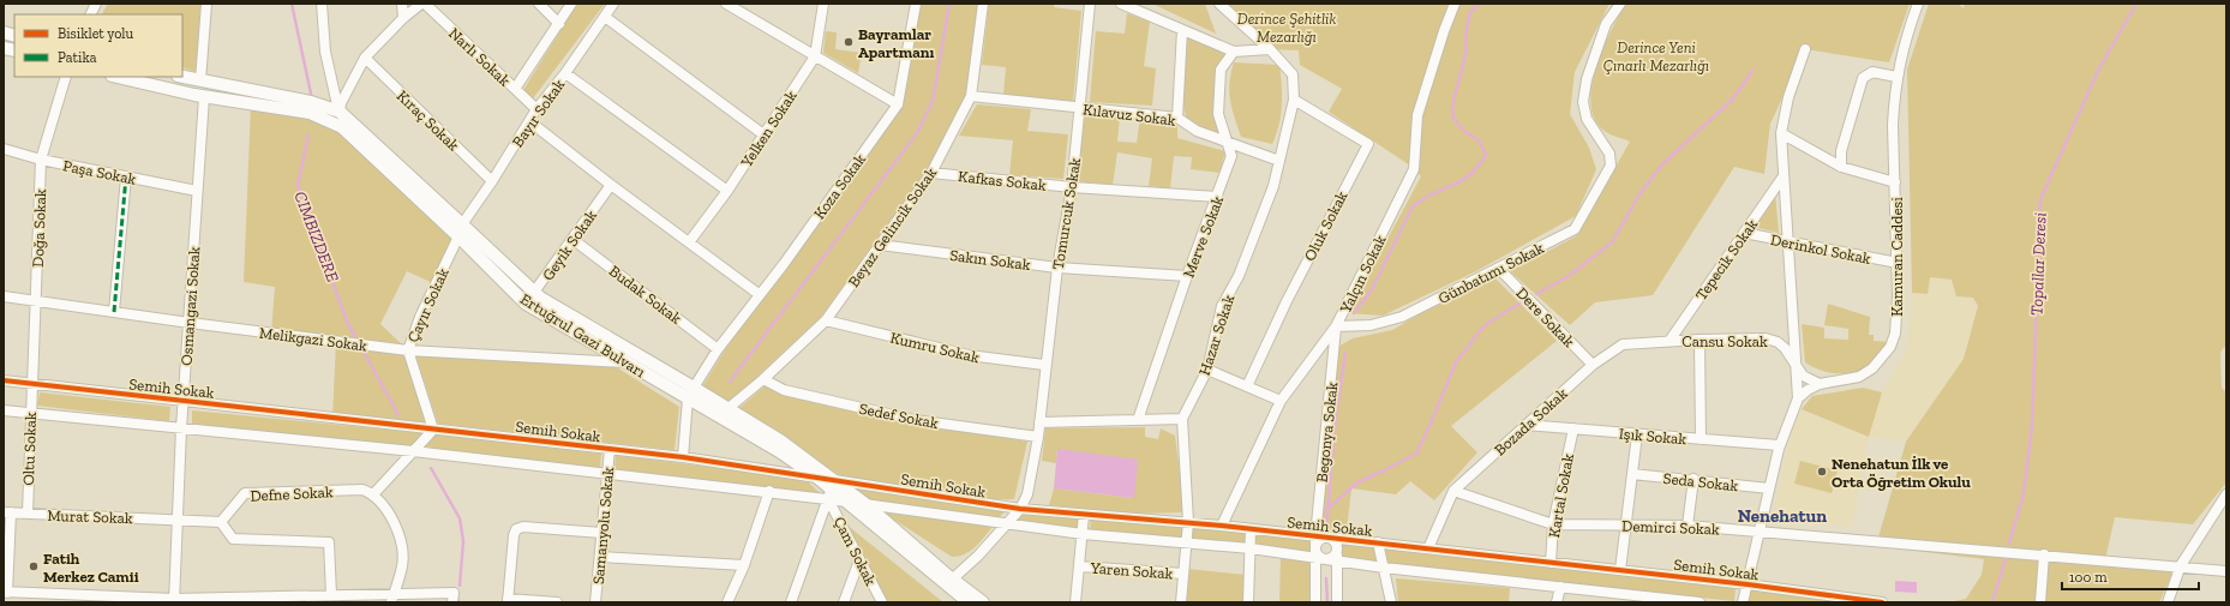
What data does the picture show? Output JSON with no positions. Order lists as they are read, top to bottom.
{
  "streets": {
    "main road": ["Ertuğrul Gazi Bulvarı"],
    "street": [
      "Narlı Sokak",
      "Bayır Sokak",
      "Kılavuz Sokak",
      "Kıraç Sokak",
      "Yelken Sokak",
      "Paşa Sokak",
      "Kafkas Sokak",
      "Koza Sokak",
      "Tomurcuk Sokak",
      "Oluk Sokak",
      "Beyaz Gelincik Sokak",
      "Doğa Sokak",
      "Merve Sokak",
      "Geyik Sokak",
      "Derinkol Sokak",
      "Kamuran Caddesi",
      "Sakın Sokak",
      "Tepecik Sokak",
      "Günbatımı Sokak",
      "Yalçın Sokak",
      "Budak Sokak",
      "Çayır Sokak",
      "Osmangazi Sokak",
      "Dere Sokak",
      "Hazar Sokak",
      "Melikgazi Sokak",
      "Cansu Sokak",
      "Kumru Sokak",
      "Semih Sokak",
      "Sedef Sokak",
      "Bozada Sokak",
      "Begonya Sokak",
      "Işık Sokak",
      "Oltu Sokak",
      "Seda Sokak",
      "Defne Sokak",
      "Kartal Sokak",
      "Murat Sokak",
      "Samanyolu Sokak",
      "Demirci Sokak",
      "Çam Sokak",
      "Yaren Sokak"
    ]
  },
  "crossings": [
    ["Narlı Sokak", "Bayır Sokak"],
    ["Bayır Sokak", "Kıraç Sokak"],
    ["Bayır Sokak", "Ertuğrul Gazi Bulvarı"],
    ["Kılavuz Sokak", "Tomurcuk Sokak"],
    ["Kılavuz Sokak", "Oluk Sokak"],
    ["Kılavuz Sokak", "Beyaz Gelincik Sokak"],
    ["Kılavuz Sokak", "Merve Sokak"],
    ["Kılavuz Sokak", "Hazar Sokak"],
    ["Paşa Sokak", "Doğa Sokak"],
    ["Paşa Sokak", "Osmangazi Sokak"],
    ["Kafkas Sokak", "Tomurcuk Sokak"],
    ["Kafkas Sokak", "Beyaz Gelincik Sokak"],
    ["Kafkas Sokak", "Merve Sokak"],
    ["Koza Sokak", "Budak Sokak"],
    ["Koza Sokak", "Ertuğrul Gazi Bulvarı"],
    ["Tomurcuk Sokak", "Sakın Sokak"],
    ["Tomurcuk Sokak", "Ertuğrul Gazi Bulvarı"],
    ["Tomurcuk Sokak", "Kumru Sokak"],
    ["Tomurcuk Sokak", "Semih Sokak"],
    ["Tomurcuk Sokak", "Sedef Sokak"],
    ["Oluk Sokak", "Merve Sokak"],
    ["Oluk Sokak", "Hazar Sokak"],
    ["Beyaz Gelincik Sokak", "Sakın Sokak"],
    ["Beyaz Gelincik Sokak", "Ertuğrul Gazi Bulvarı"],
    ["Beyaz Gelincik Sokak", "Kumru Sokak"],
    ["Beyaz Gelincik Sokak", "Sedef Sokak"],
    ["Doğa Sokak", "Melikgazi Sokak"],
    ["Doğa Sokak", "Semih Sokak"],
    ["Doğa Sokak", "Oltu Sokak"],
    ["Merve Sokak", "Sakın Sokak"],
    ["Merve Sokak", "Hazar Sokak"],
    ["Geyik Sokak", "Budak Sokak"],
    ["Geyik Sokak", "Ertuğrul Gazi Bulvarı"],
    ["Derinkol Sokak", "Kamuran Caddesi"],
    ["Derinkol Sokak", "Tepecik Sokak"],
    ["Kamuran Caddesi", "Cansu Sokak"],
    ["Tepecik Sokak", "Cansu Sokak"],
    ["Tepecik Sokak", "Bozada Sokak"],
    ["Günbatımı Sokak", "Yalçın Sokak"],
    ["Günbatımı Sokak", "Dere Sokak"],
    ["Günbatımı Sokak", "Begonya Sokak"],
    ["Yalçın Sokak", "Semih Sokak"],
    ["Yalçın Sokak", "Begonya Sokak"],
    ["Çayır Sokak", "Ertuğrul Gazi Bulvarı"],
    ["Çayır Sokak", "Melikgazi Sokak"],
    ["Çayır Sokak", "Semih Sokak"],
    ["Osmangazi Sokak", "Ertuğrul Gazi Bulvarı"],
    ["Osmangazi Sokak", "Melikgazi Sokak"],
    ["Osmangazi Sokak", "Semih Sokak"],
    ["Osmangazi Sokak", "Murat Sokak"],
    ["Dere Sokak", "Bozada Sokak"],
    ["Ertuğrul Gazi Bulvarı", "Melikgazi Sokak"],
    ["Ertuğrul Gazi Bulvarı", "Semih Sokak"],
    ["Ertuğrul Gazi Bulvarı", "Çam Sokak"],
    ["Cansu Sokak", "Bozada Sokak"],
    ["Semih Sokak", "Bozada Sokak"],
    ["Semih Sokak", "Begonya Sokak"],
    ["Semih Sokak", "Oltu Sokak"],
    ["Semih Sokak", "Kartal Sokak"],
    ["Semih Sokak", "Samanyolu Sokak"],
    ["Semih Sokak", "Çam Sokak"],
    ["Bozada Sokak", "Işık Sokak"],
    ["Bozada Sokak", "Demirci Sokak"],
    ["Işık Sokak", "Kartal Sokak"],
    ["Oltu Sokak", "Murat Sokak"],
    ["Defne Sokak", "Murat Sokak"],
    ["Kartal Sokak", "Demirci Sokak"]
  ],
  "districts": ["Nenehatun"],
  "water": ["CIMBIZDERE", "Topallar Deresi"],
  "parks": ["Derince Şehitlik Mezarlığı", "Derince Yeni Çınarlı Mezarlığı"],
  "places": ["Bayramlar Apartmanı", "Nenehatun İlk ve Orta Öğretim Okulu", "Fatih Merkez Camii"],
  "legend": ["Bisiklet yolu", "Patika"],
  "scale_bar": "100 m"
}
